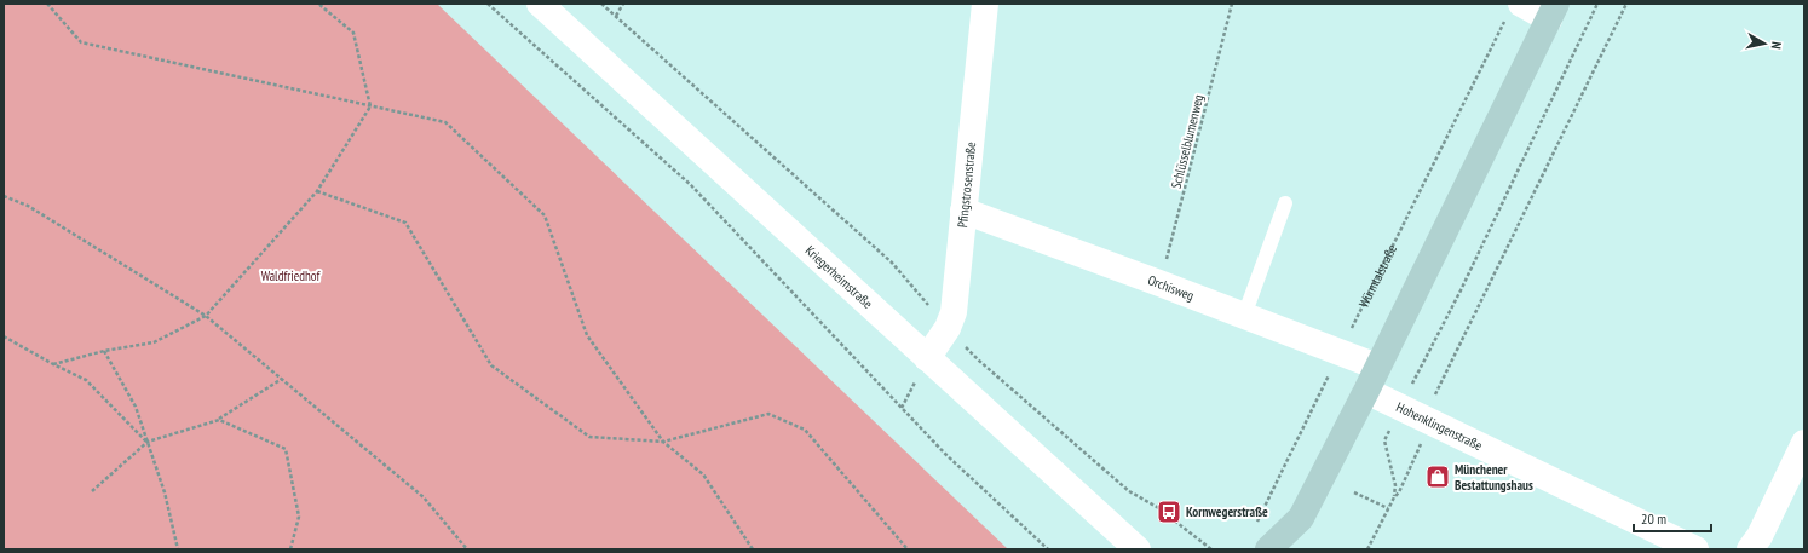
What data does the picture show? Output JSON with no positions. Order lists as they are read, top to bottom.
{
  "streets": {
    "street": [
      "Pfingstrosenstraße",
      "Kriegerheimstraße",
      "Orchisweg",
      "Hohenklingenstraße"
    ],
    "path": ["Schlüsselblumenweg", "Würmtalstraße"]
  },
  "crossings": [
    ["Schlüsselblumenweg", "Orchisweg"],
    ["Pfingstrosenstraße", "Kriegerheimstraße"],
    ["Pfingstrosenstraße", "Orchisweg"],
    ["Würmtalstraße", "Orchisweg"]
  ],
  "parks": ["Waldfriedhof"],
  "places": {
    "shop": ["Münchener Bestattungshaus"],
    "bus stop": ["Kornwegerstraße"]
  },
  "scale_bar": "20 m",
  "north": "right"
}
